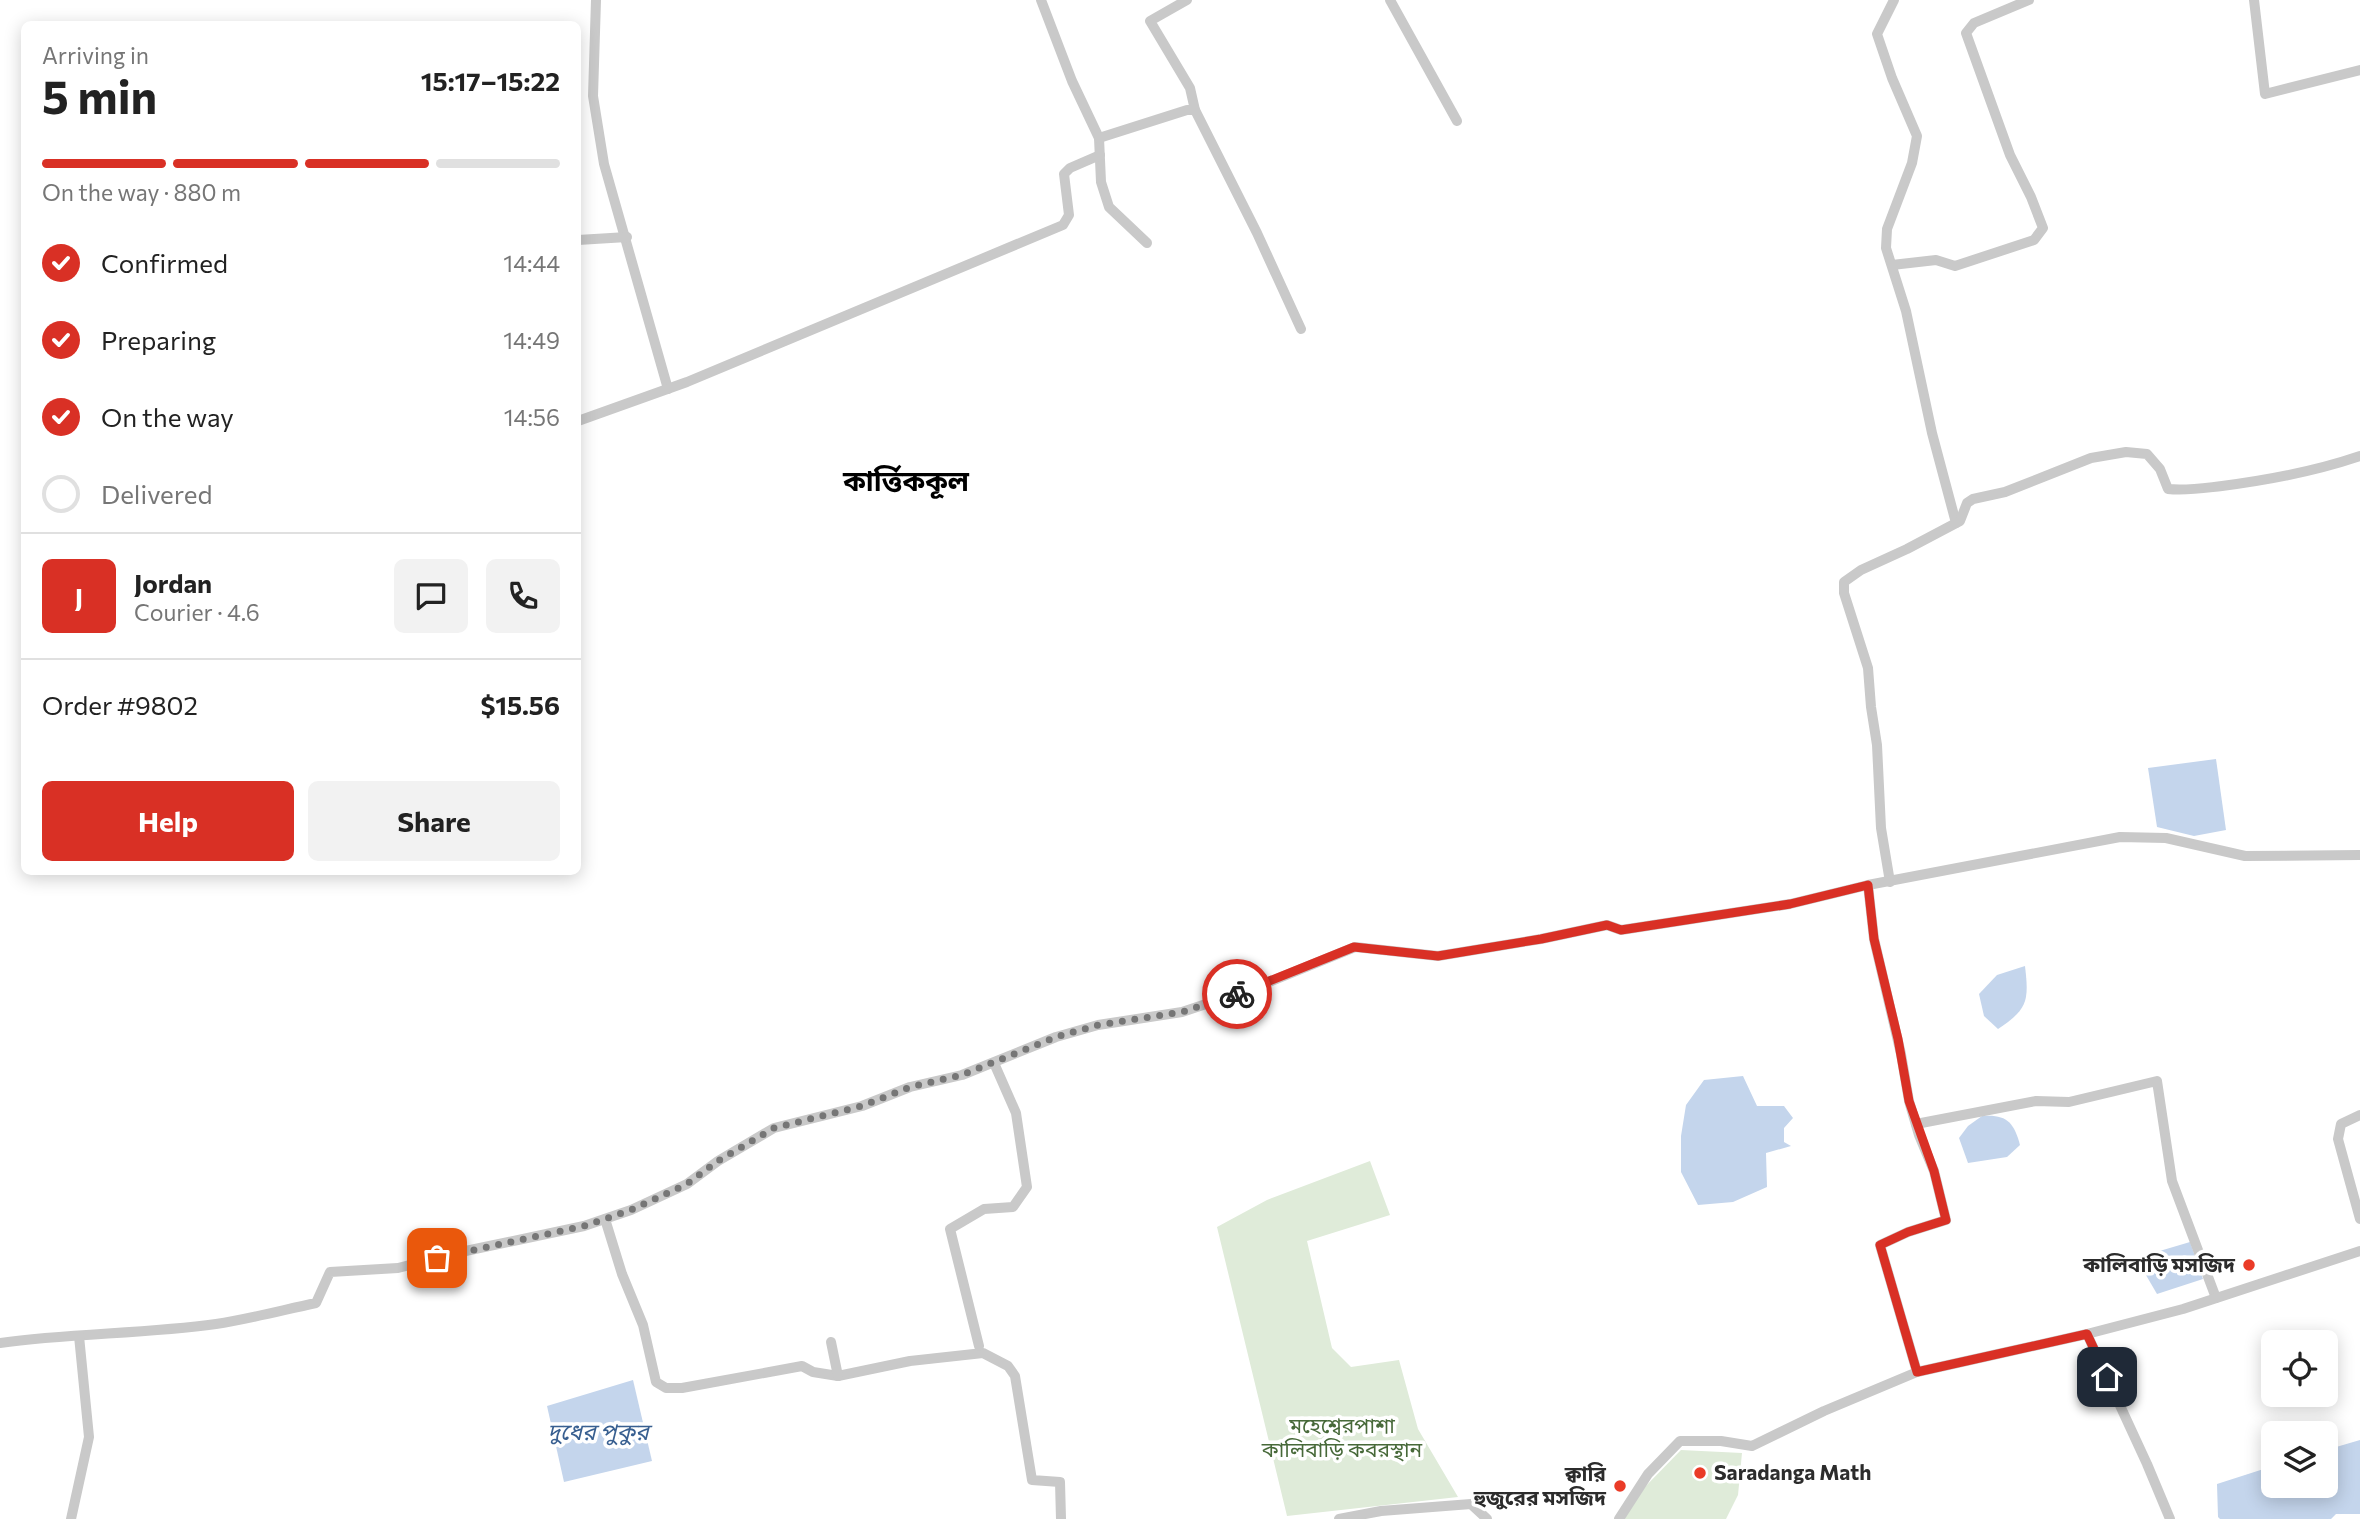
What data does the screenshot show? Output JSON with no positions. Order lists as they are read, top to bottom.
{
  "districts": ["কার্ত্তিককূল"],
  "water": ["দুধের পুকুর"],
  "parks": ["মহেশ্বেরপাশা কালিবাড়ি কবরস্থান"],
  "places": ["কালিবাড়ি মসজিদ", "Saradanga Math", "ক্বারি হুজুরের মসজিদ"],
  "page": {
    "heading": ["5 min", "Arriving in", "15:17–15:22"],
    "panel": [
      "Jordan",
      "Courier · 4.6",
      "Order #9802",
      "$15.56"
    ],
    "bar": "On the way · 880 m",
    "list": [
      ["Confirmed", "14:44"],
      ["Preparing", "14:49"],
      ["On the way", "14:56"],
      "Delivered"
    ],
    "round": "J",
    "buttons": ["Help", "Share"]
  }
}
